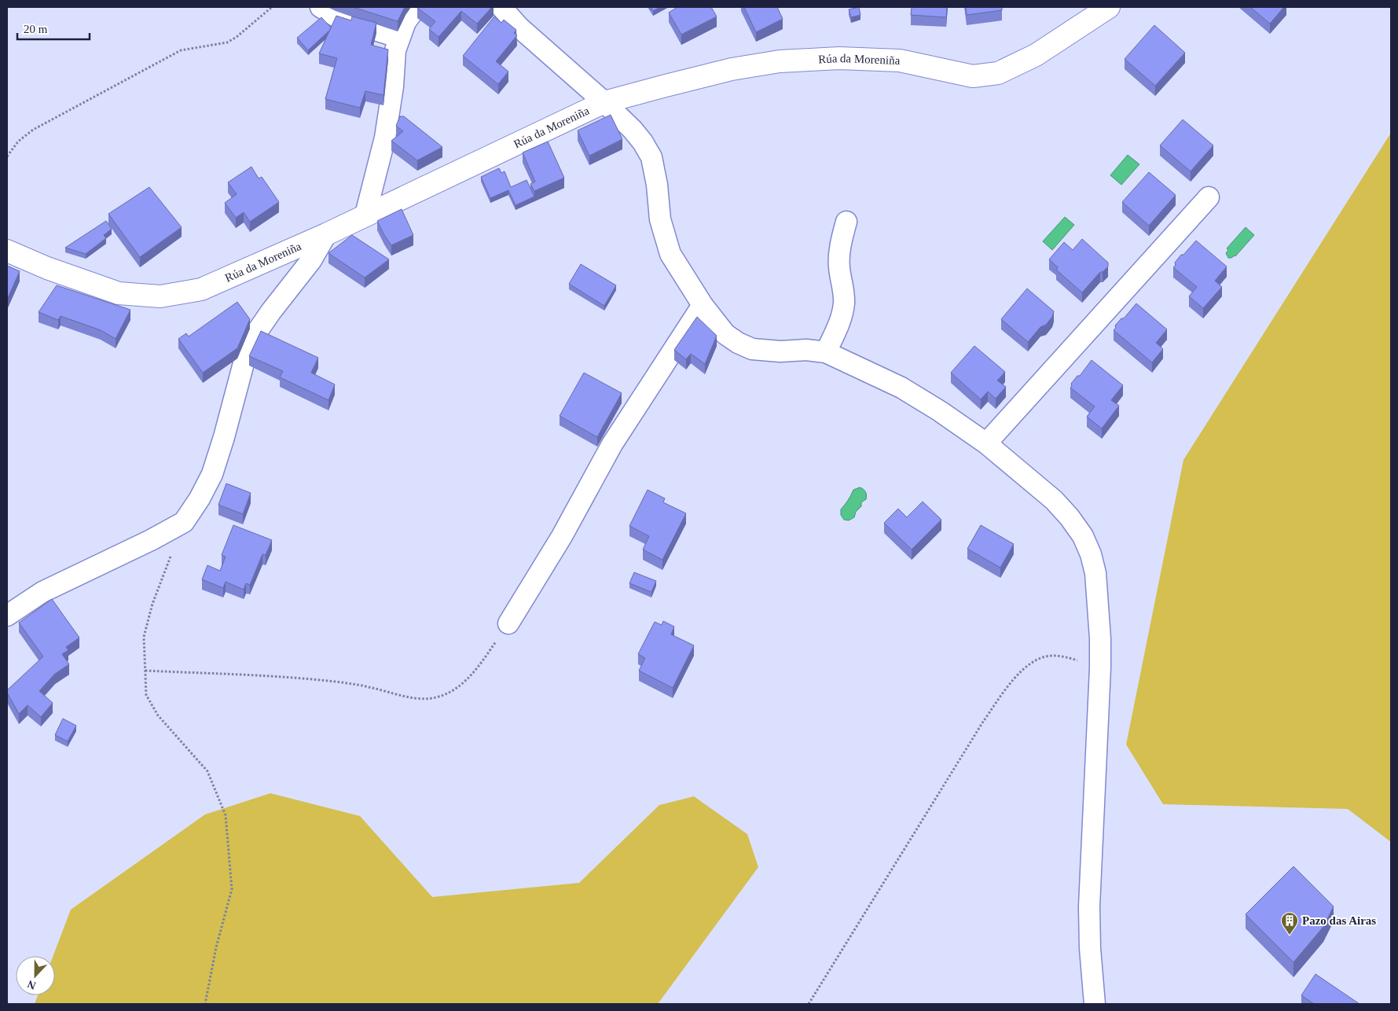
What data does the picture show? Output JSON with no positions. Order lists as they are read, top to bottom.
{
  "streets": {
    "street": ["Rúa da Moreniña"]
  },
  "places": {
    "building": ["Pazo das Airas"]
  },
  "scale_bar": "20 m",
  "north": "bottom"
}
